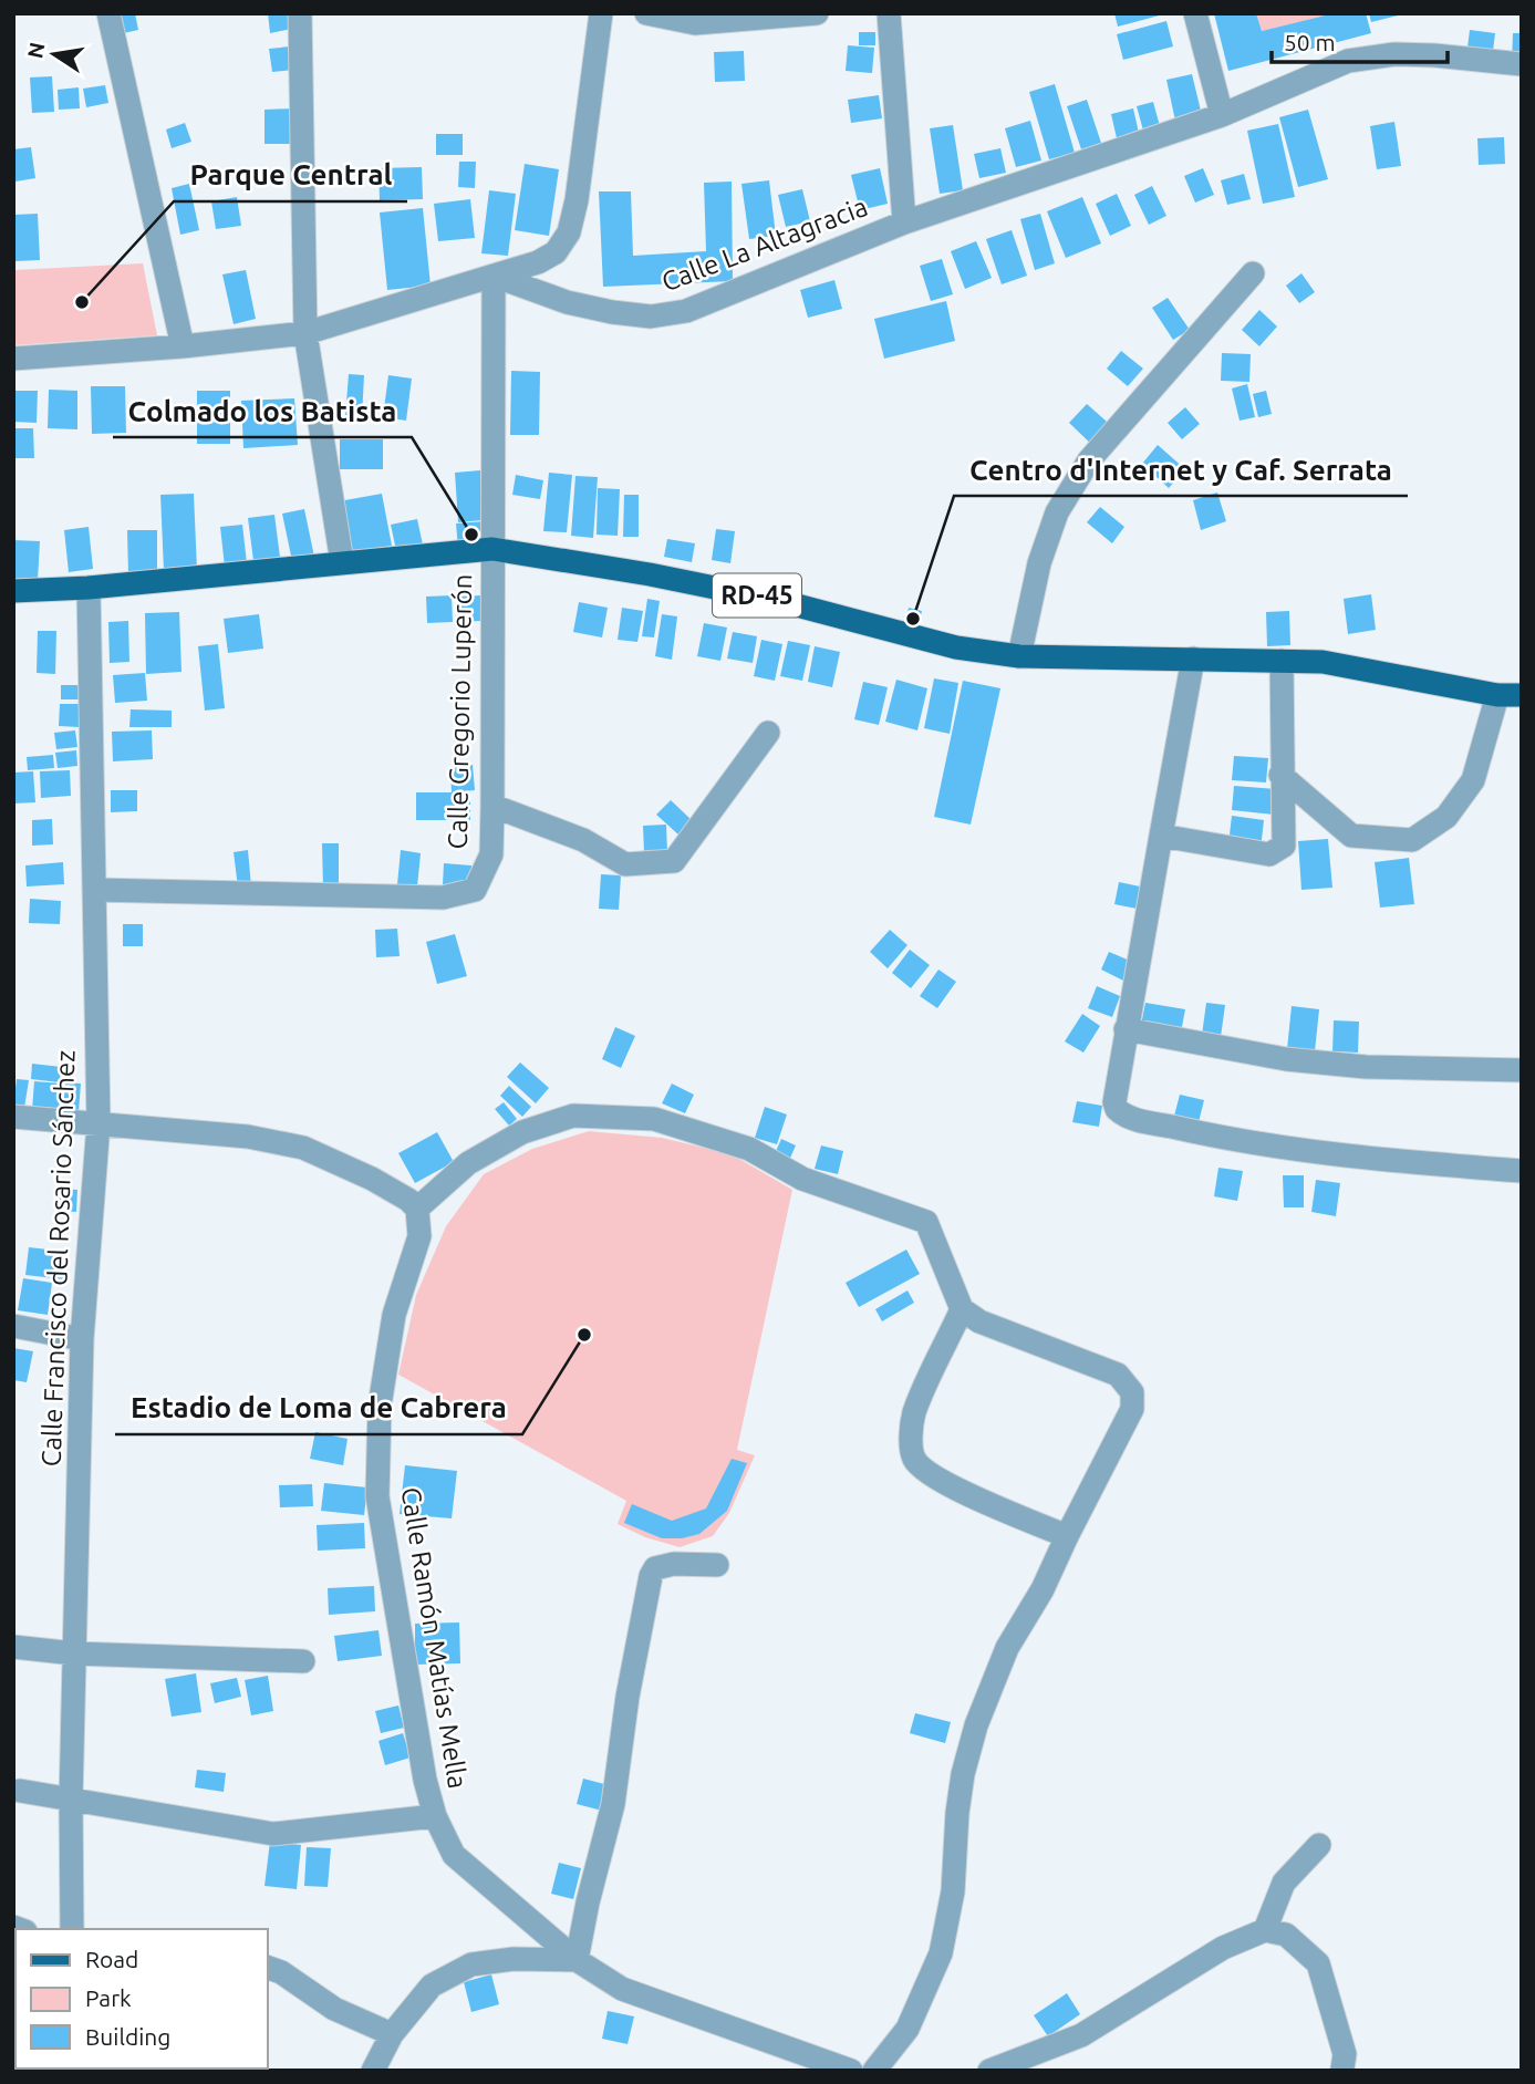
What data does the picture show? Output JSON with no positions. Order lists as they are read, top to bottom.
{
  "streets": {
    "main road": ["RD-45"],
    "street": [
      "Calle La Altagracia",
      "Calle Gregorio Luperón",
      "Calle Francisco del Rosario Sánchez",
      "Calle Ramón Matías Mella"
    ]
  },
  "crossings": [
    ["Calle La Altagracia", "Calle Gregorio Luperón"],
    ["RD-45", "Calle Gregorio Luperón"],
    ["RD-45", "Calle Francisco del Rosario Sánchez"],
    ["Calle Gregorio Luperón", "Calle Francisco del Rosario Sánchez"]
  ],
  "places": [
    "Parque Central",
    "Colmado los Batista",
    "Centro d'Internet y Caf. Serrata",
    "Estadio de Loma de Cabrera"
  ],
  "legend": ["Road", "Park", "Building"],
  "scale_bar": "50 m",
  "north": "left"
}
